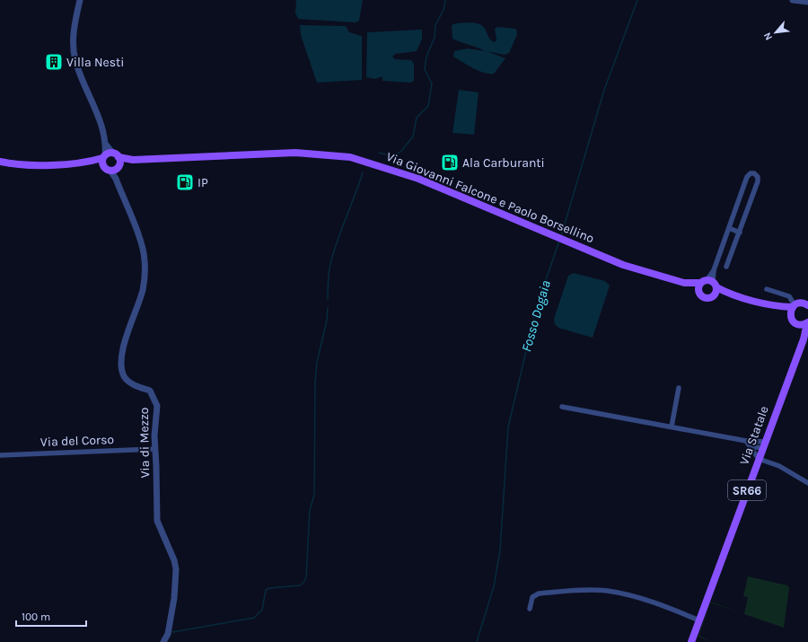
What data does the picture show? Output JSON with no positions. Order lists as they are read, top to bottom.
{
  "streets": {
    "main road": ["Via Giovanni Falcone e Paolo Borsellino", "Via Statale", "SR66"],
    "street": ["Via del Corso", "Via di Mezzo"]
  },
  "crossings": [
    ["Via Giovanni Falcone e Paolo Borsellino", "Via di Mezzo"],
    ["Via Giovanni Falcone e Paolo Borsellino", "SR66"],
    ["Via Statale", "SR66"],
    ["Via del Corso", "Via di Mezzo"]
  ],
  "water": ["Fosso Dogaia"],
  "places": {
    "building": ["Villa Nesti"],
    "fuel station": ["Ala Carburanti", "IP"]
  },
  "scale_bar": "100 m",
  "north": "bottom left"
}
